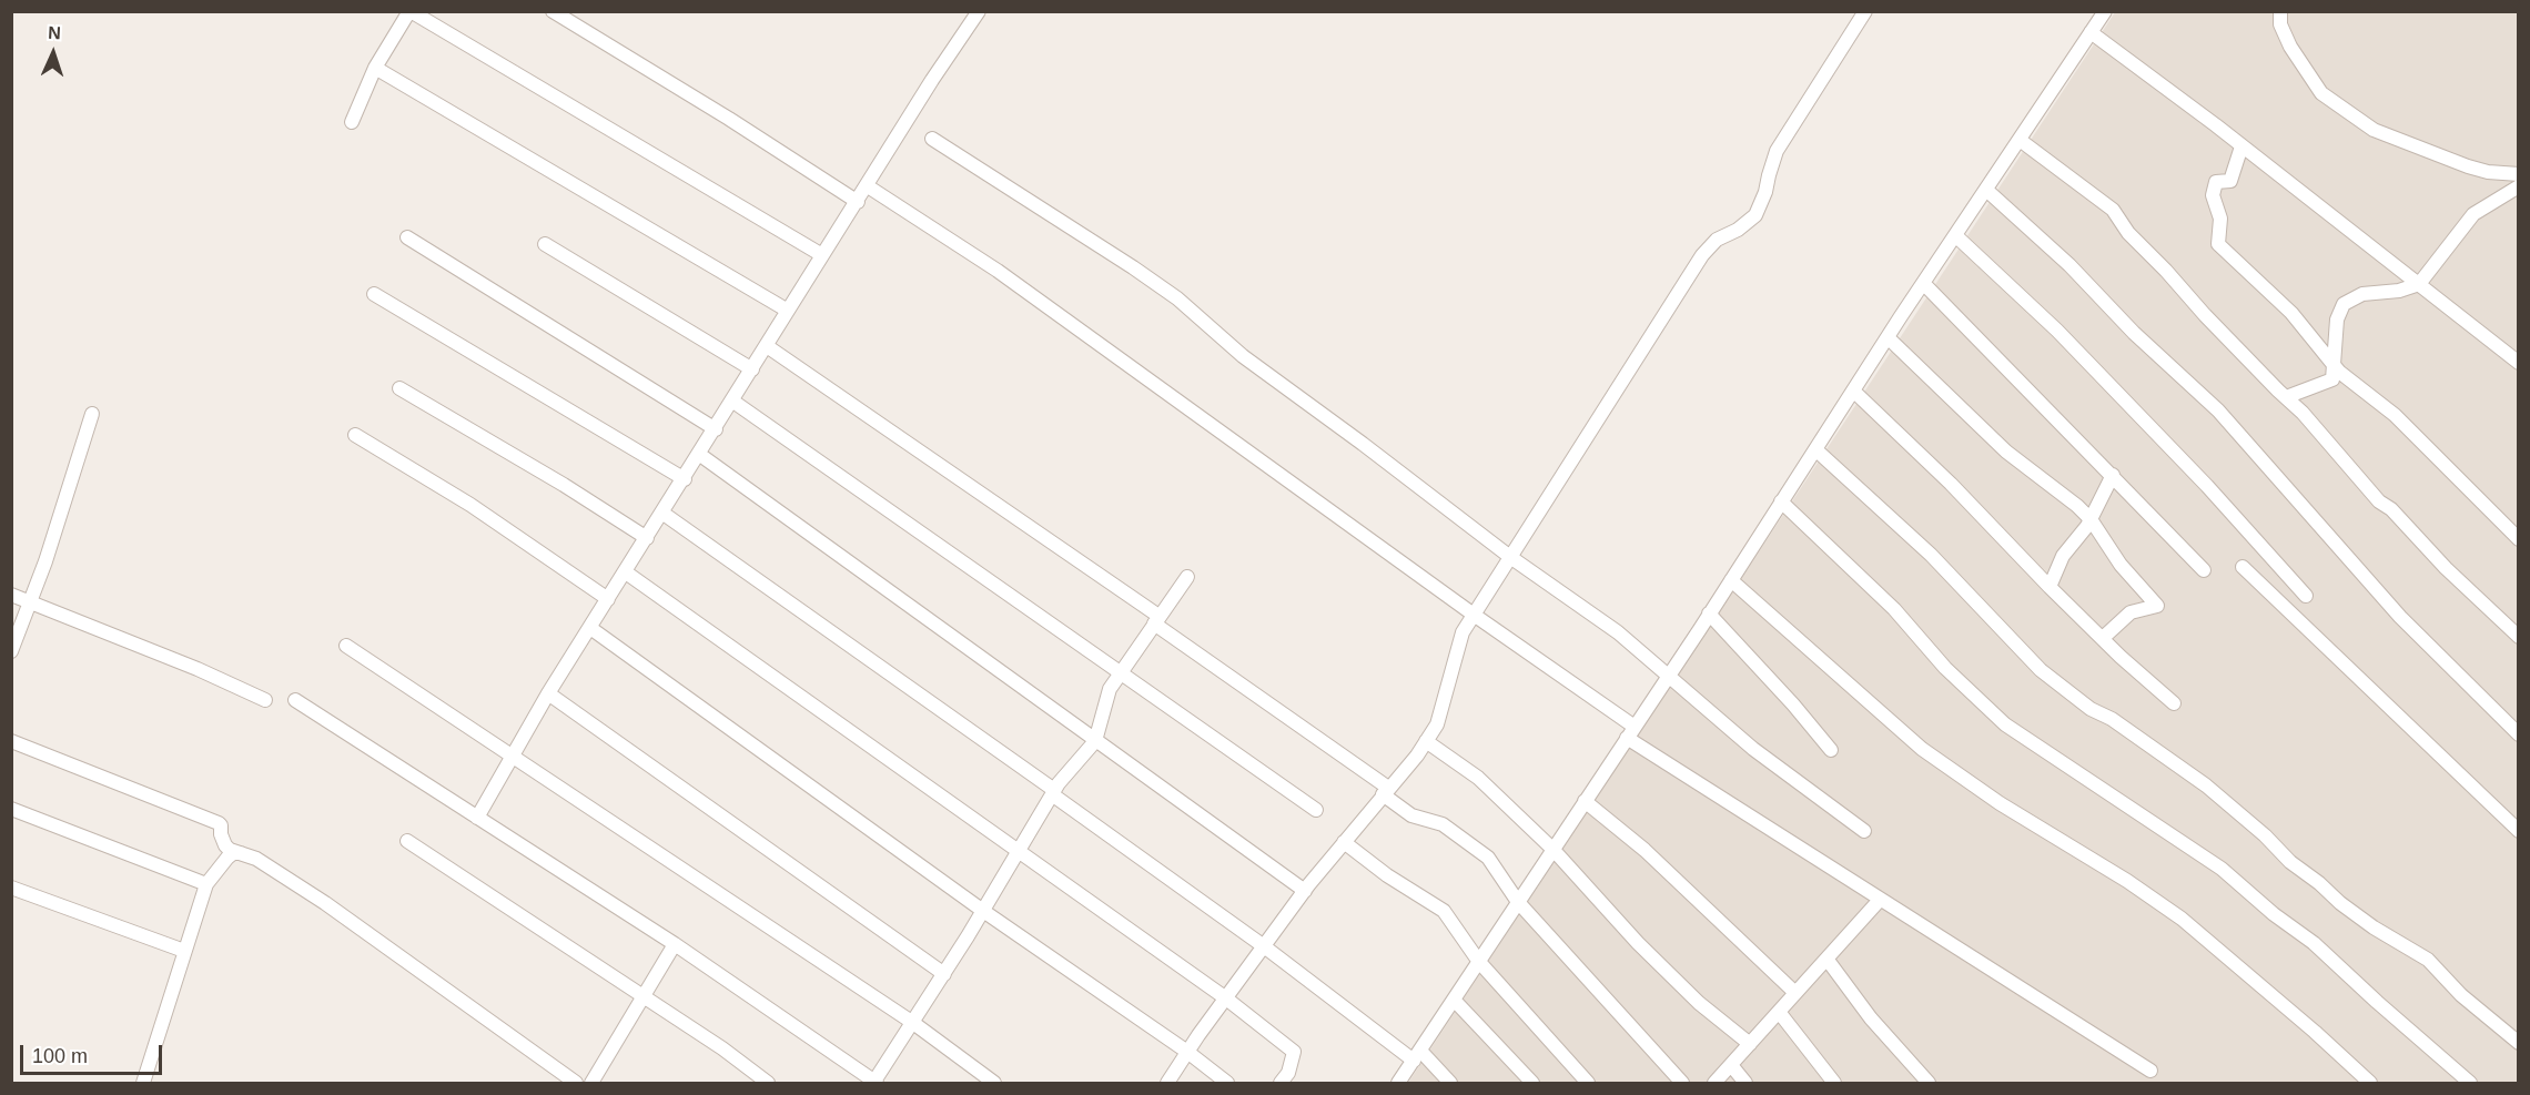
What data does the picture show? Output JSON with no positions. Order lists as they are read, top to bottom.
{
  "scale_bar": "100 m",
  "north": "top"
}
